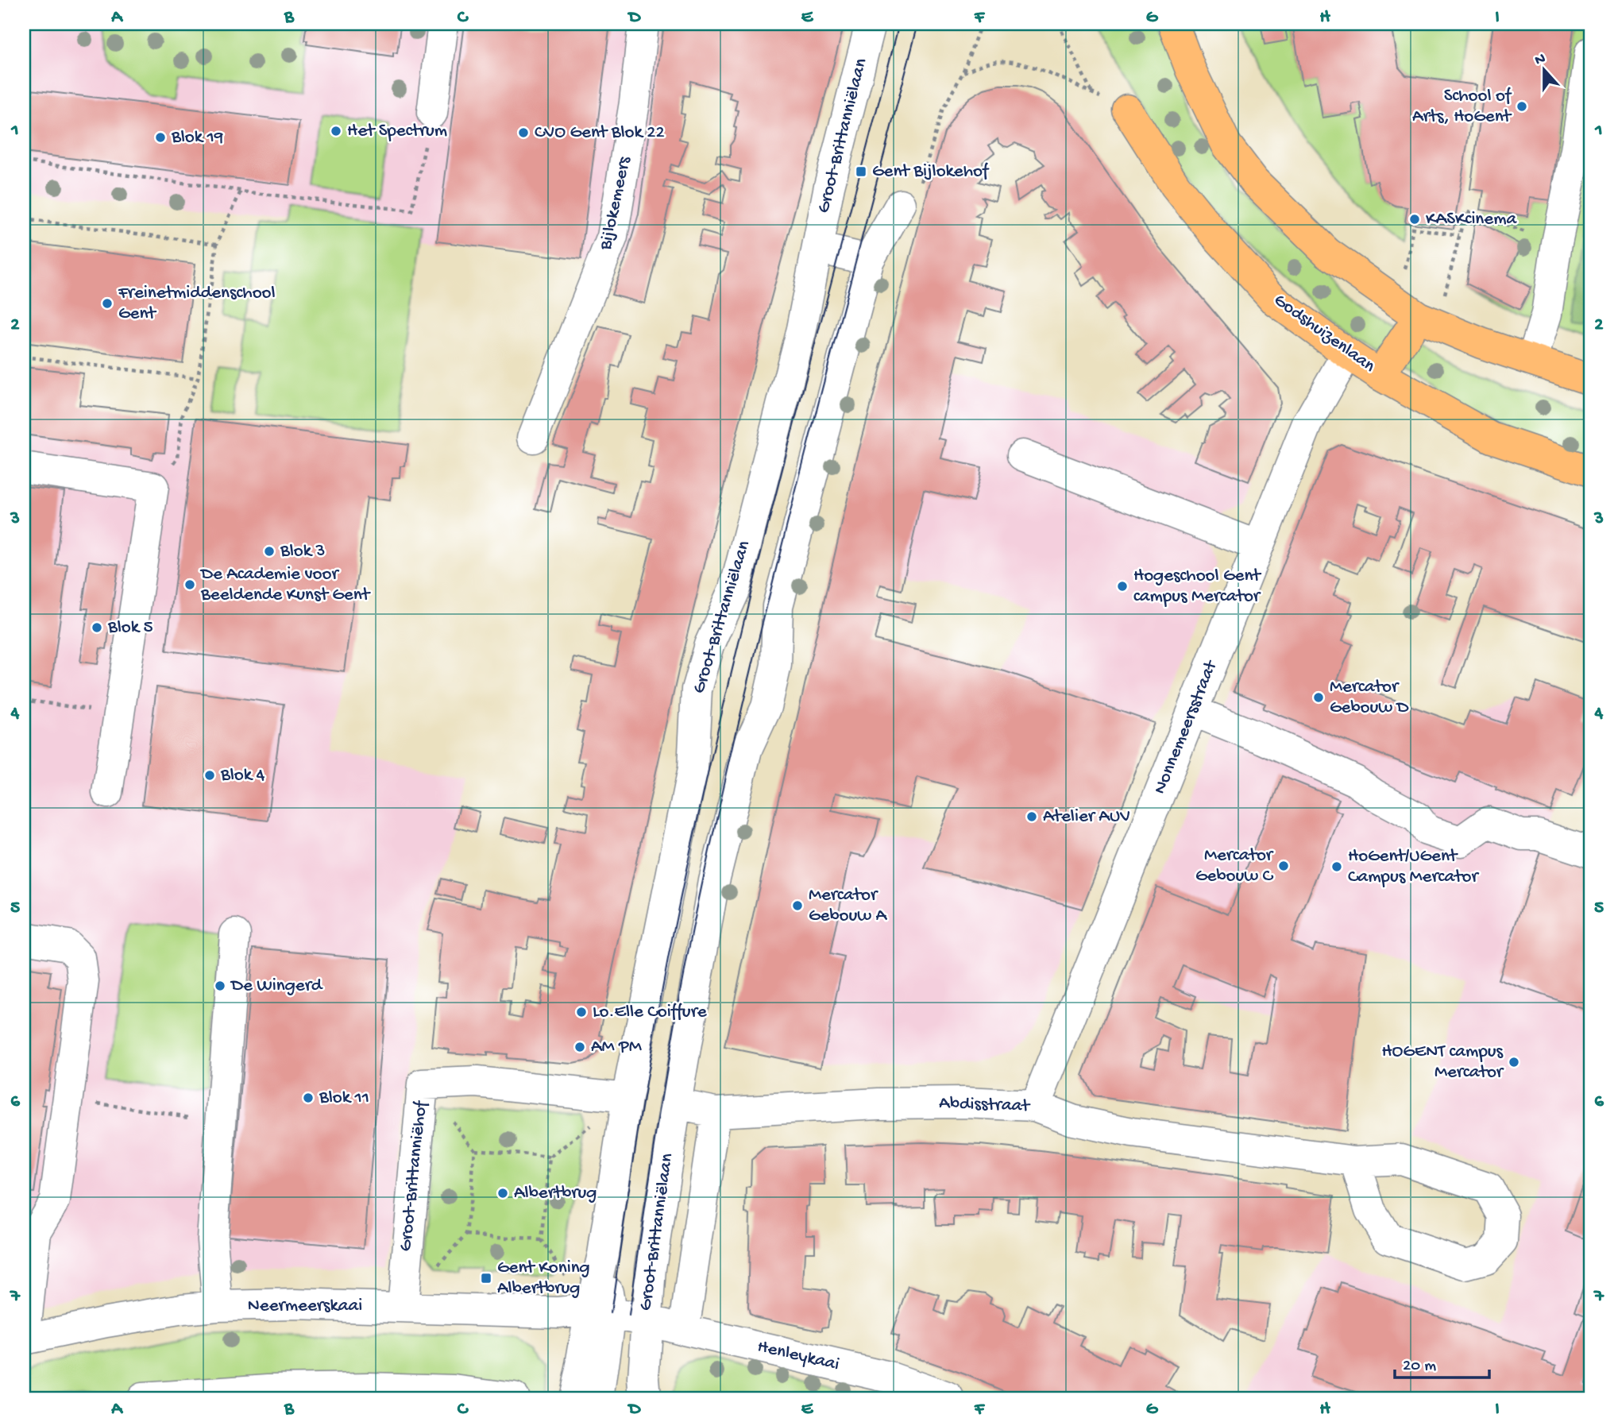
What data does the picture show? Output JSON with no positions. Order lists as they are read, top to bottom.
{
  "streets": {
    "main road": ["Godshuizenlaan"],
    "street": [
      "Groot-Brittanniëlaan",
      "Bijlokemeers",
      "Nonnemeersstraat",
      "Abdisstraat",
      "Groot-Brittanniëhof",
      "Neermeerskaai",
      "Henleykaai"
    ]
  },
  "crossings": [
    ["Groot-Brittanniëlaan", "Abdisstraat"],
    ["Groot-Brittanniëlaan", "Groot-Brittanniëhof"],
    ["Groot-Brittanniëlaan", "Neermeerskaai"],
    ["Groot-Brittanniëlaan", "Henleykaai"],
    ["Godshuizenlaan", "Nonnemeersstraat"],
    ["Nonnemeersstraat", "Abdisstraat"],
    ["Groot-Brittanniëhof", "Neermeerskaai"],
    ["Neermeerskaai", "Henleykaai"]
  ],
  "places": {
    "other": [
      "School of Arts, HoGent",
      "Het Spectrum",
      "CVO Gent Blok 22",
      "Blok 19",
      "KASKcinema",
      "Freinetmiddenschool Gent",
      "Blok 3",
      "De Academie voor Beeldende Kunst Gent",
      "Hogeschool Gent campus Mercator",
      "Blok 5",
      "Mercator Gebouw D",
      "Blok 4",
      "Atelier AUV",
      "Mercator Gebouw C",
      "HoGent/UGent Campus Mercator",
      "Mercator Gebouw A",
      "De Wingerd",
      "Lo.Elle Coiffure",
      "AM PM",
      "HOGENT campus Mercator",
      "Blok 11",
      "Albertbrug"
    ],
    "transit": ["Gent Bijlokehof", "Gent Koning Albertbrug"]
  },
  "scale_bar": "20 m",
  "north": "top",
  "grid": {
    "columns": [
      "A",
      "B",
      "C",
      "D",
      "E",
      "F",
      "G",
      "H",
      "I"
    ],
    "rows": [
      "1",
      "2",
      "3",
      "4",
      "5",
      "6",
      "7"
    ]
  }
}
